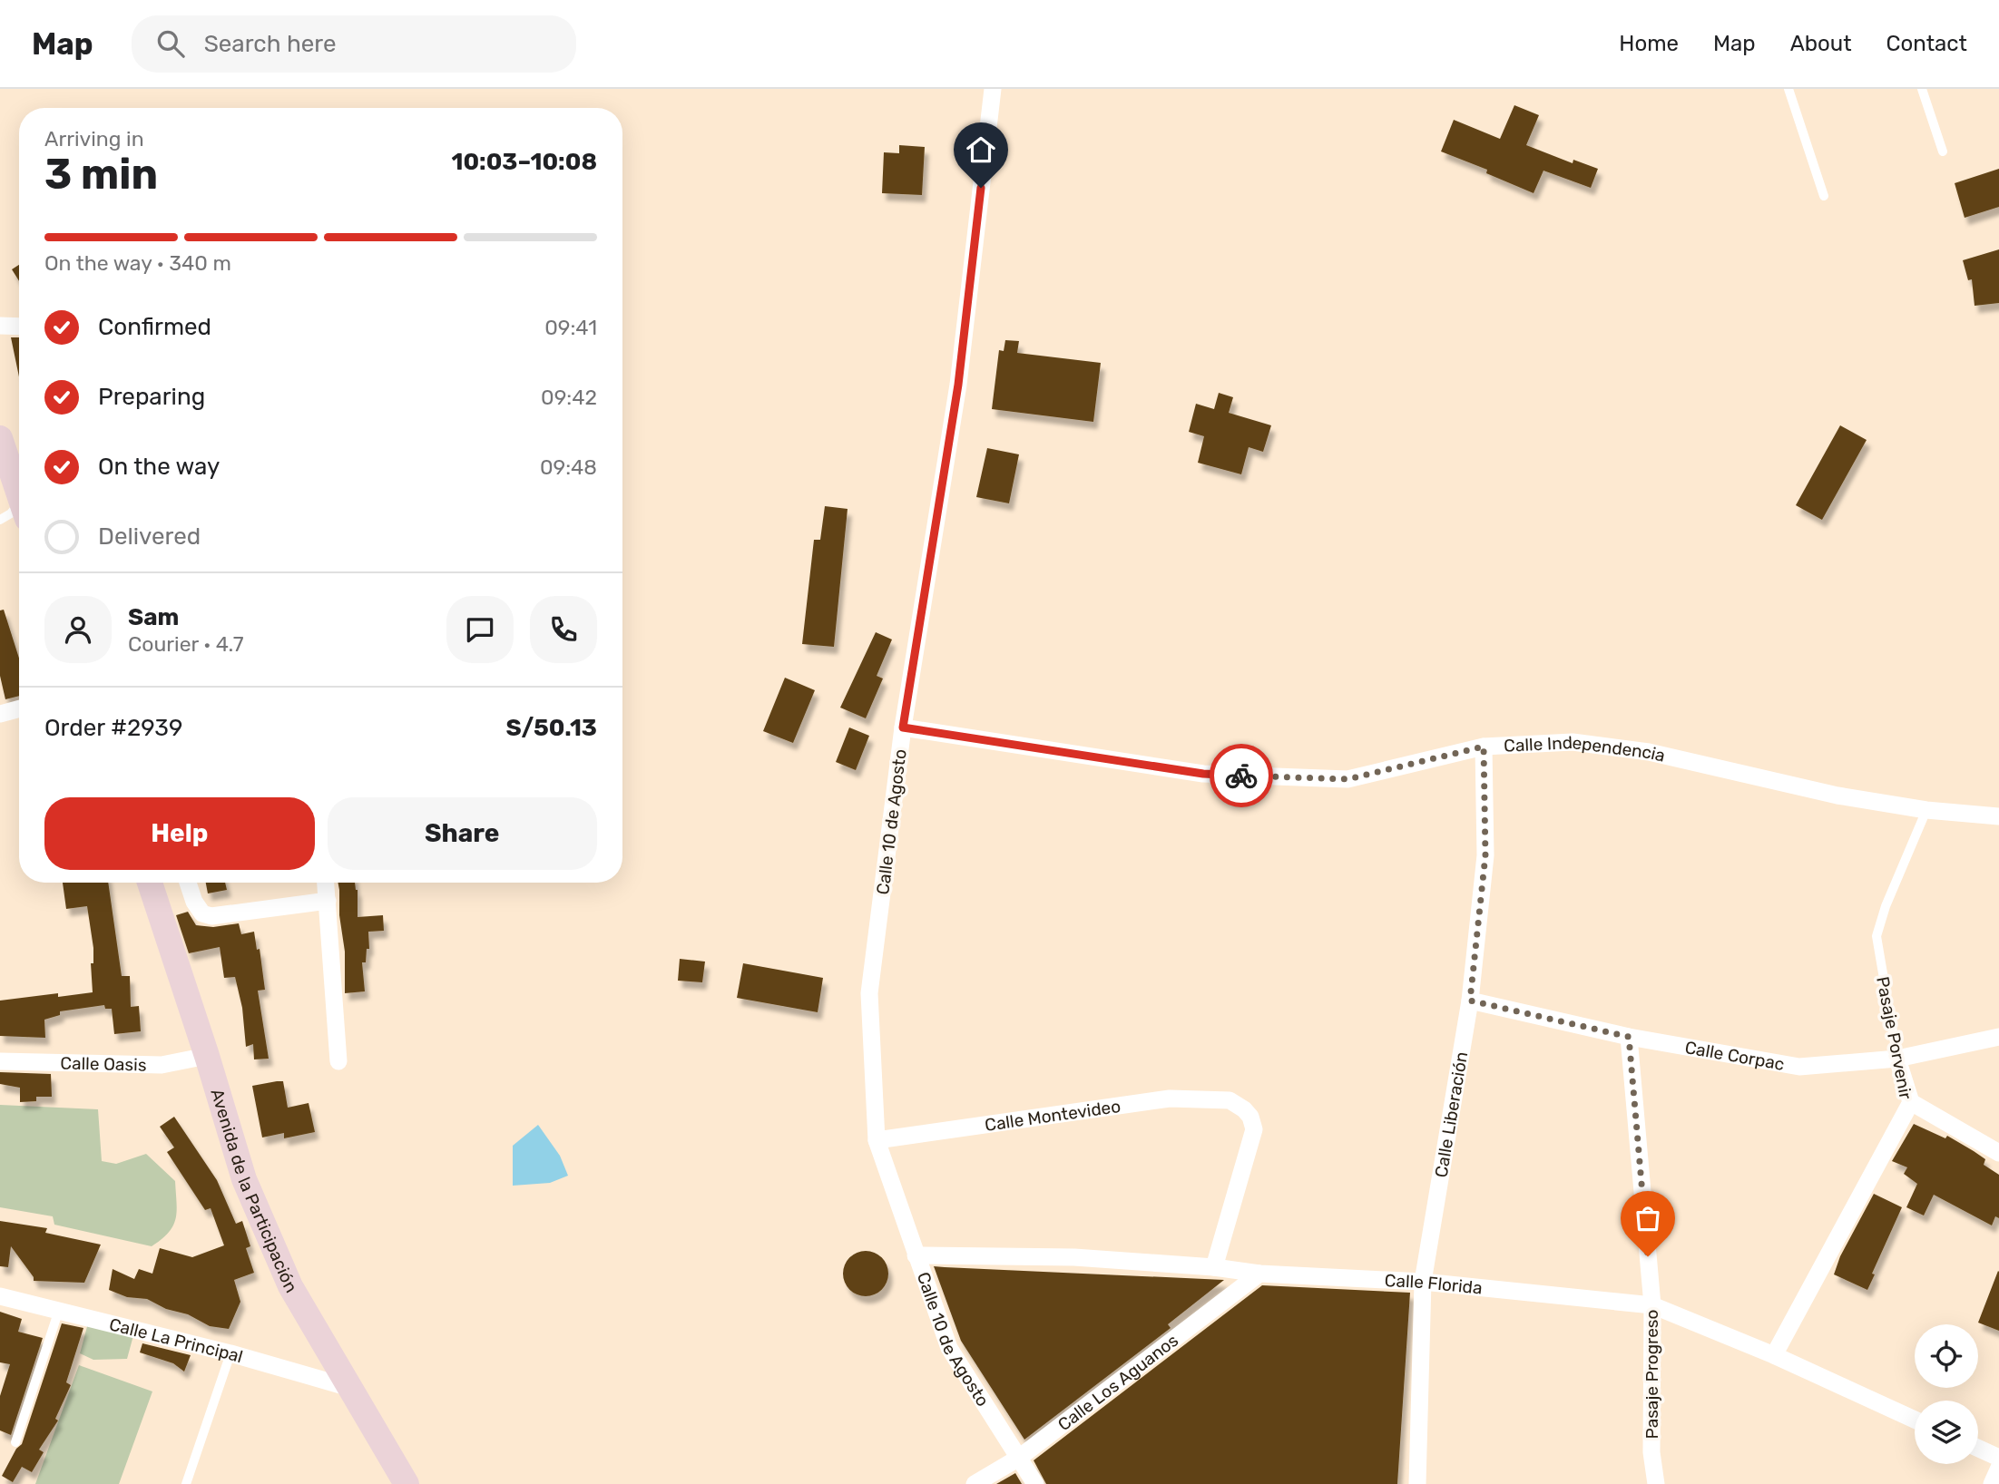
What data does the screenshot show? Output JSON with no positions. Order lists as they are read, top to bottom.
{
  "streets": {
    "main road": ["Avenida de la Participación"],
    "street": [
      "Calle Independencia",
      "Calle 10 de Agosto",
      "Pasaje Porvenir",
      "Calle Corpac",
      "Calle Oasis",
      "Calle Montevideo",
      "Calle Liberación",
      "Calle Florida",
      "Calle La Principal",
      "Pasaje Progreso",
      "Calle Los Aguanos"
    ]
  },
  "crossings": [
    ["Calle Independencia", "Calle 10 de Agosto"],
    ["Calle Independencia", "Pasaje Porvenir"],
    ["Calle Independencia", "Calle Liberación"],
    ["Calle 10 de Agosto", "Calle Montevideo"],
    ["Calle 10 de Agosto", "Calle Florida"],
    ["Calle 10 de Agosto", "Calle Los Aguanos"],
    ["Pasaje Porvenir", "Calle Corpac"],
    ["Pasaje Porvenir", "Calle Florida"],
    ["Calle Corpac", "Calle Liberación"],
    ["Calle Corpac", "Pasaje Progreso"],
    ["Calle Oasis", "Avenida de la Participación"],
    ["Calle Montevideo", "Calle Florida"],
    ["Calle Liberación", "Calle Florida"],
    ["Avenida de la Participación", "Calle La Principal"],
    ["Calle Florida", "Pasaje Progreso"],
    ["Calle Florida", "Calle Los Aguanos"]
  ],
  "page": {
    "header": "Map",
    "search": "Search here",
    "nav": [
      "Home",
      "Map",
      "About",
      "Contact"
    ],
    "heading": ["3 min", "Arriving in", "10:03–10:08"],
    "panel": [
      "Sam",
      "Courier · 4.7",
      "Order #2939",
      "S/50.13"
    ],
    "bar": "On the way · 340 m",
    "list": [
      ["Confirmed", "09:41"],
      ["Preparing", "09:42"],
      ["On the way", "09:48"],
      "Delivered"
    ],
    "buttons": ["Help", "Share"]
  }
}
